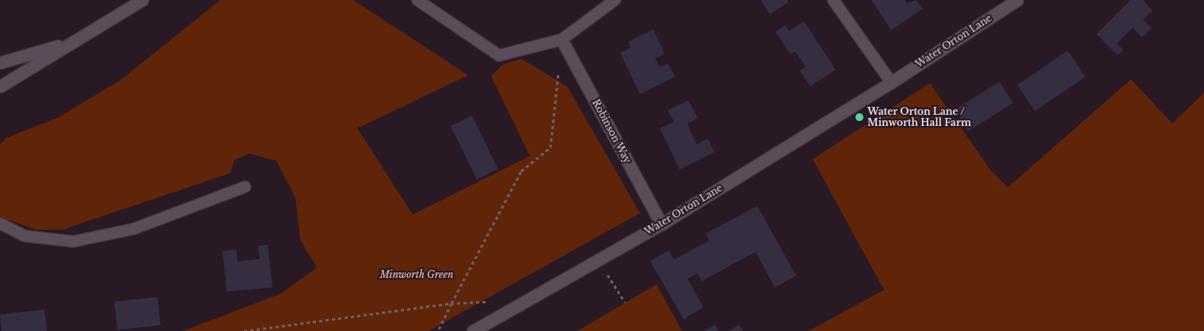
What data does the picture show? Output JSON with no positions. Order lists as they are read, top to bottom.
{
  "streets": {
    "street": ["Water Orton Lane", "Robinson Way"]
  },
  "crossings": [
    ["Water Orton Lane", "Robinson Way"]
  ],
  "parks": ["Minworth Green"],
  "places": ["Water Orton Lane / Minworth Hall Farm"]
}
